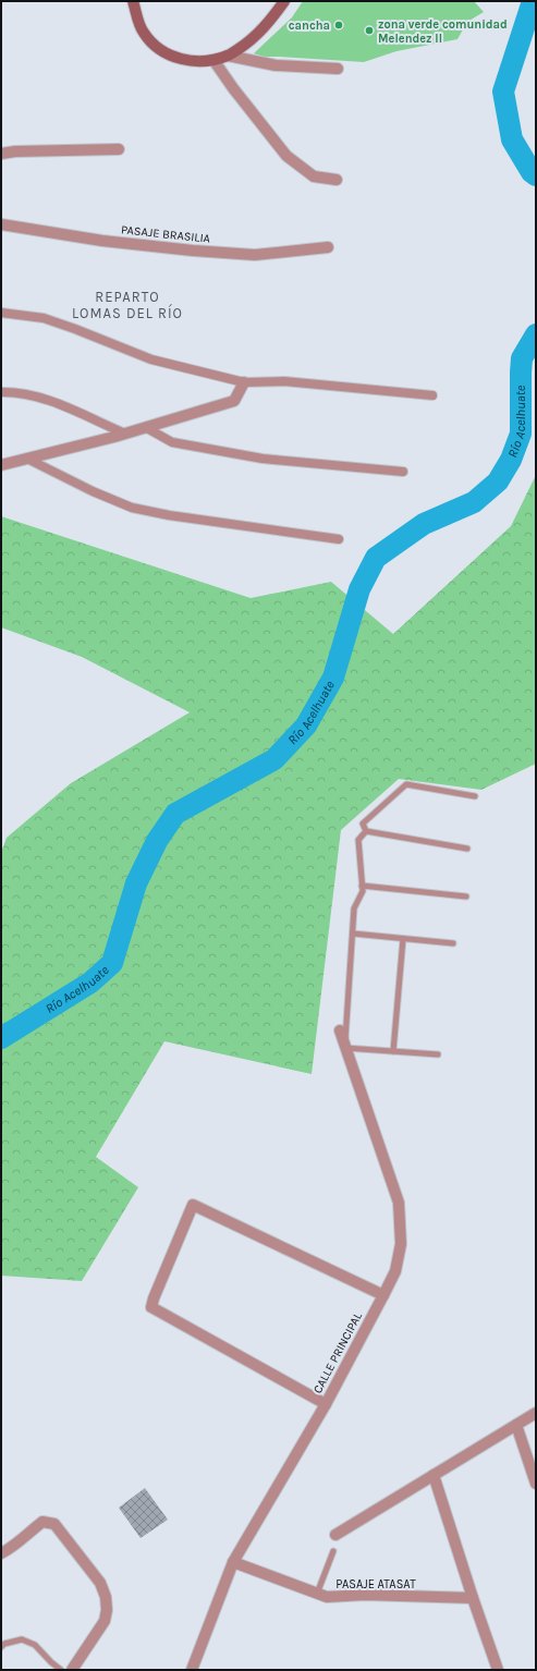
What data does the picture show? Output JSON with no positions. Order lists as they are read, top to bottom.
{
  "streets": {
    "street": ["PASAJE BRASILIA", "CALLE PRINCIPAL", "PASAJE ATASAT"]
  },
  "crossings": [
    ["CALLE PRINCIPAL", "PASAJE ATASAT"]
  ],
  "districts": ["REPARTO LOMAS DEL RÍO"],
  "water": ["Río Acelhuate"],
  "places": ["cancha", "zona verde comunidad Melendez II"]
}
